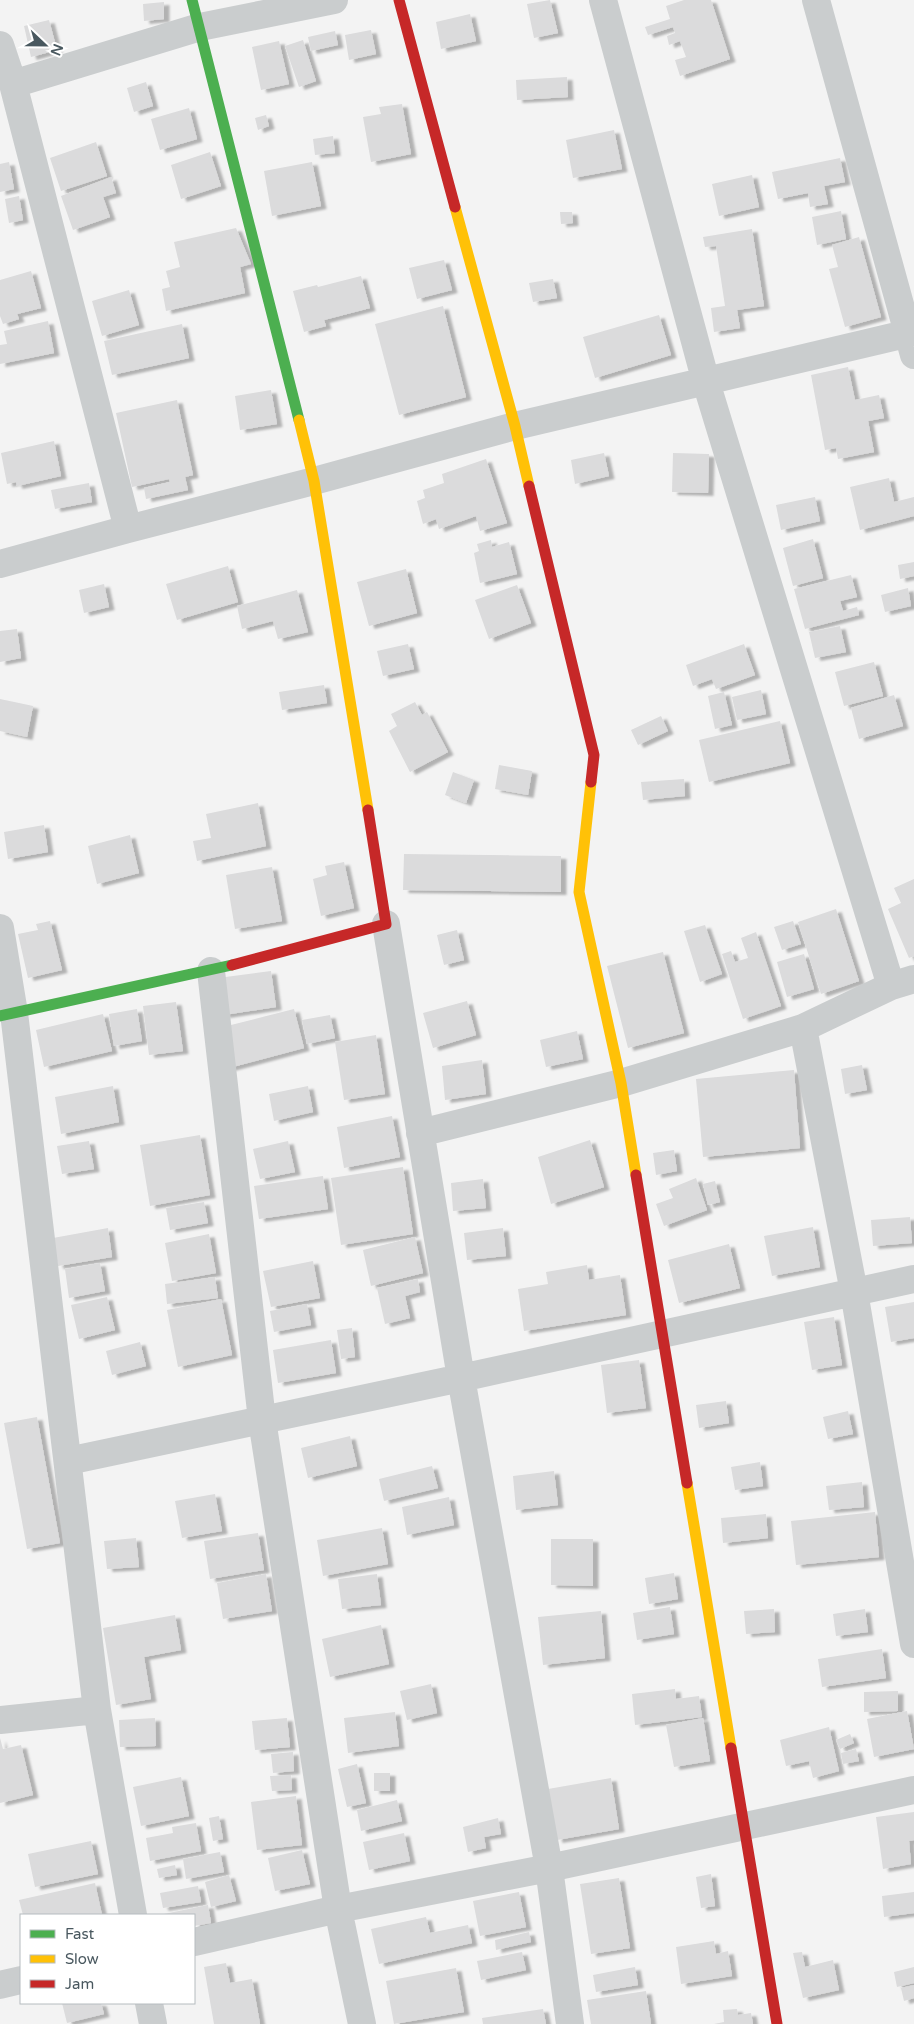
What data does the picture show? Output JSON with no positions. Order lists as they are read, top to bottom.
{
  "legend": ["Fast", "Slow", "Jam"],
  "north": "right"
}
